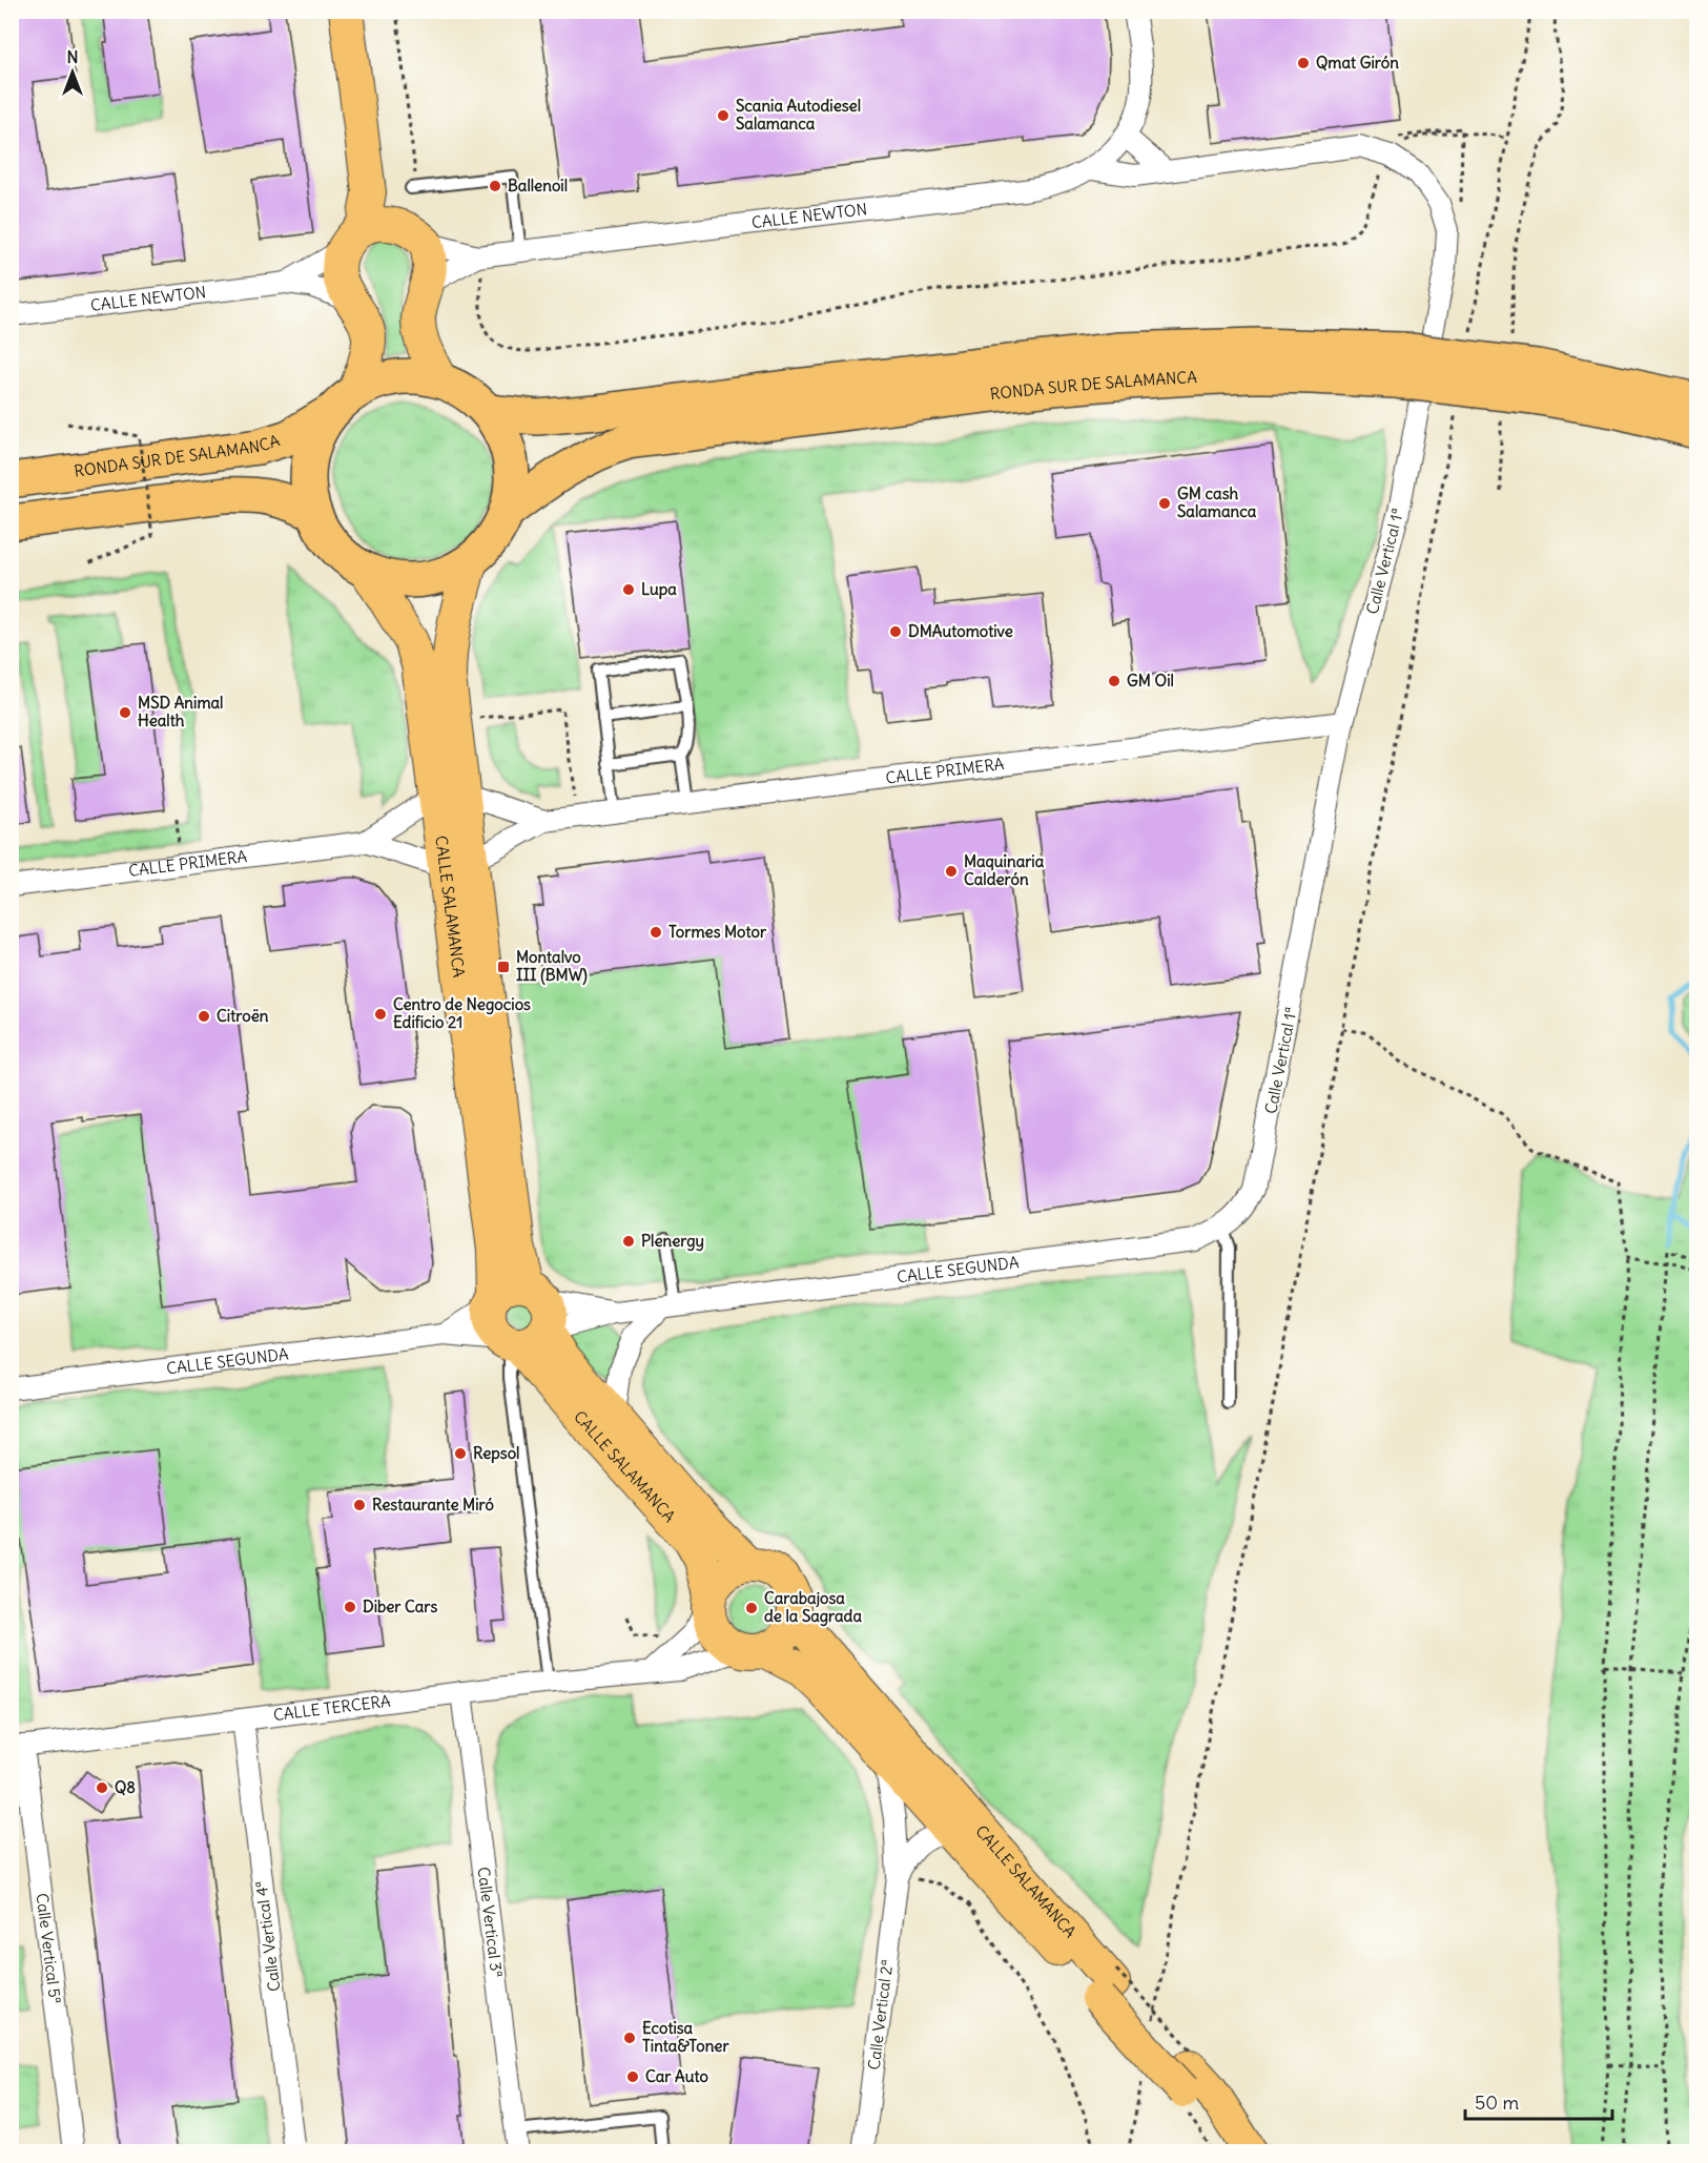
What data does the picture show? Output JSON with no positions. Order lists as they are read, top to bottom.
{
  "streets": {
    "highway": ["RONDA SUR DE SALAMANCA"],
    "main road": ["CALLE SALAMANCA"],
    "street": [
      "CALLE NEWTON",
      "Calle Vertical 1ª",
      "CALLE PRIMERA",
      "CALLE SEGUNDA",
      "CALLE TERCERA",
      "Calle Vertical 3ª",
      "Calle Vertical 4ª",
      "Calle Vertical 5ª",
      "Calle Vertical 2ª"
    ]
  },
  "crossings": [
    ["CALLE NEWTON", "Calle Vertical 1ª"],
    ["RONDA SUR DE SALAMANCA", "CALLE SALAMANCA"],
    ["Calle Vertical 1ª", "CALLE PRIMERA"],
    ["Calle Vertical 1ª", "CALLE SEGUNDA"],
    ["CALLE PRIMERA", "CALLE SALAMANCA"],
    ["CALLE SALAMANCA", "CALLE SEGUNDA"],
    ["CALLE SALAMANCA", "CALLE TERCERA"],
    ["CALLE SALAMANCA", "Calle Vertical 2ª"],
    ["CALLE TERCERA", "Calle Vertical 3ª"],
    ["CALLE TERCERA", "Calle Vertical 4ª"],
    ["CALLE TERCERA", "Calle Vertical 5ª"]
  ],
  "places": {
    "other": [
      "Qmat Girón",
      "Scania Autodiesel Salamanca",
      "Ballenoil",
      "GM cash Salamanca",
      "Lupa",
      "DMAutomotive",
      "GM Oil",
      "MSD Animal Health",
      "Maquinaria Calderón",
      "Tormes Motor",
      "Centro de Negocios Edificio 21",
      "Citroën",
      "Plenergy",
      "Repsol",
      "Restaurante Miró",
      "Diber Cars",
      "Carabajosa de la Sagrada",
      "Q8",
      "Ecotisa Tinta&Toner",
      "Car Auto"
    ],
    "transit": ["Montalvo III (BMW)"]
  },
  "scale_bar": "50 m",
  "north": "top"
}
